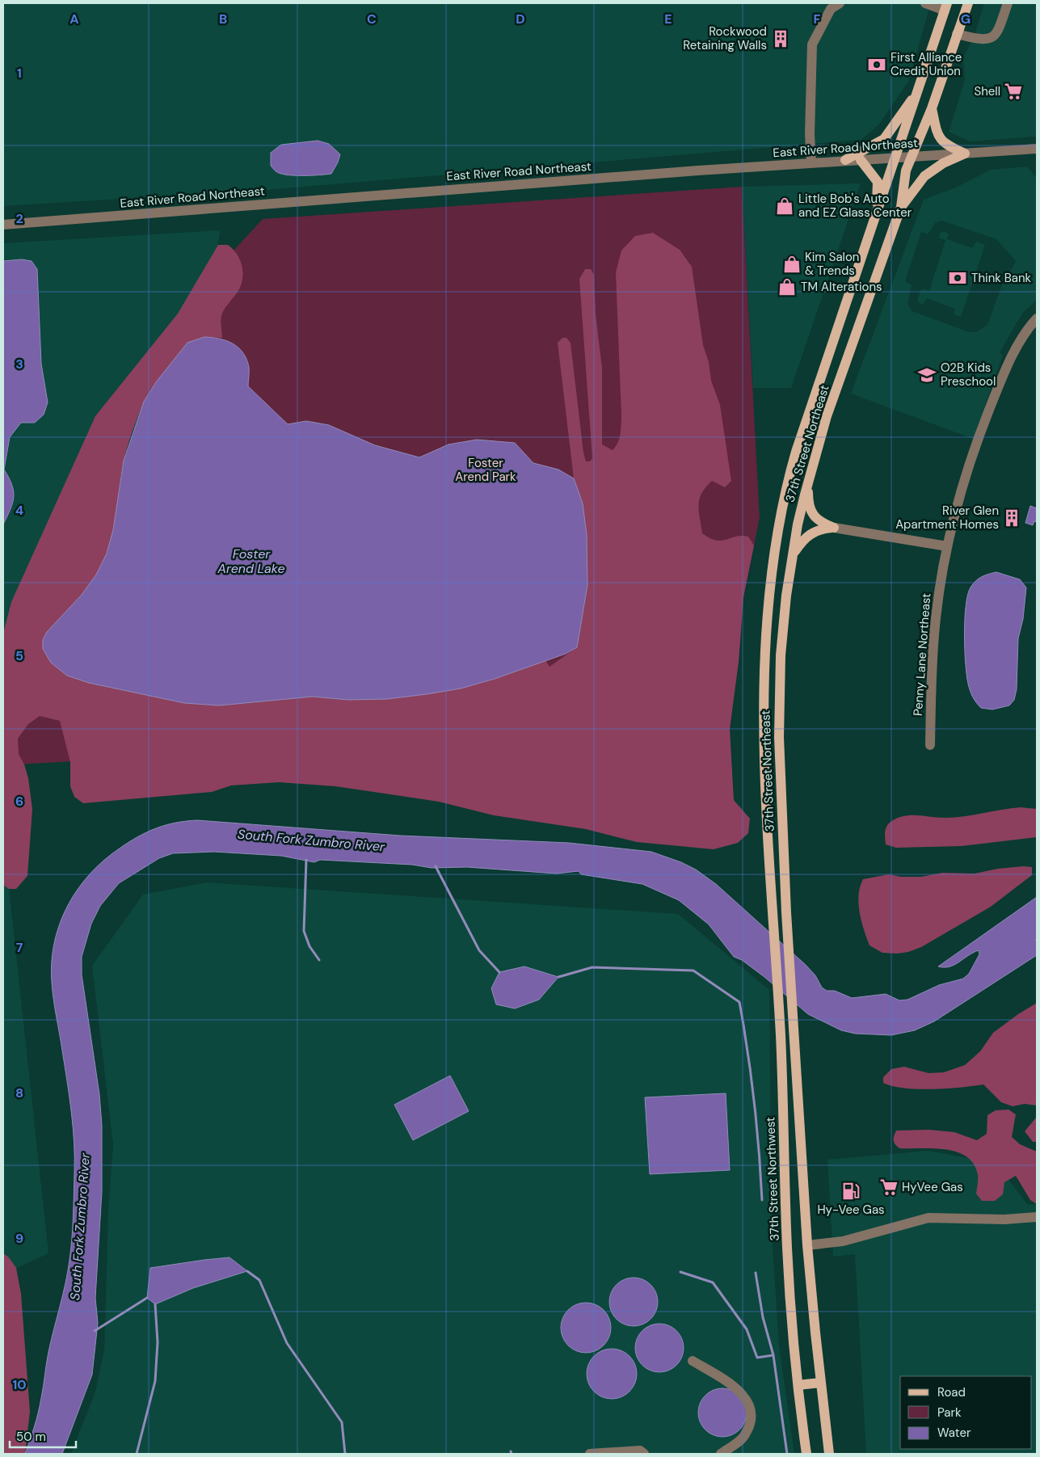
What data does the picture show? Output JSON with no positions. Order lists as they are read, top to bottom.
{
  "streets": {
    "main road": ["37th Street Northeast", "37th Street Northwest"],
    "street": ["East River Road Northeast", "Penny Lane Northeast"]
  },
  "crossings": [
    ["East River Road Northeast", "37th Street Northeast"],
    ["37th Street Northeast", "37th Street Northwest"]
  ],
  "water": ["Foster Arend Lake", "South Fork Zumbro River"],
  "parks": ["Foster Arend Park"],
  "places": {
    "building": ["Rockwood Retaining Walls", "River Glen Apartment Homes"],
    "bank": ["First Alliance Credit Union", "Think Bank"],
    "supermarket": ["Shell", "HyVee Gas"],
    "shop": ["Little Bob's Auto and EZ Glass Center", "Kim Salon & Trends", "TM Alterations"],
    "school or university": ["O2B Kids Preschool"],
    "fuel station": ["Hy-Vee Gas"]
  },
  "legend": ["Road", "Park", "Water"],
  "scale_bar": "50 m",
  "grid": {
    "columns": [
      "A",
      "B",
      "C",
      "D",
      "E",
      "F",
      "G"
    ],
    "rows": [
      "1",
      "2",
      "3",
      "4",
      "5",
      "6",
      "7",
      "8",
      "9",
      "10"
    ]
  }
}
